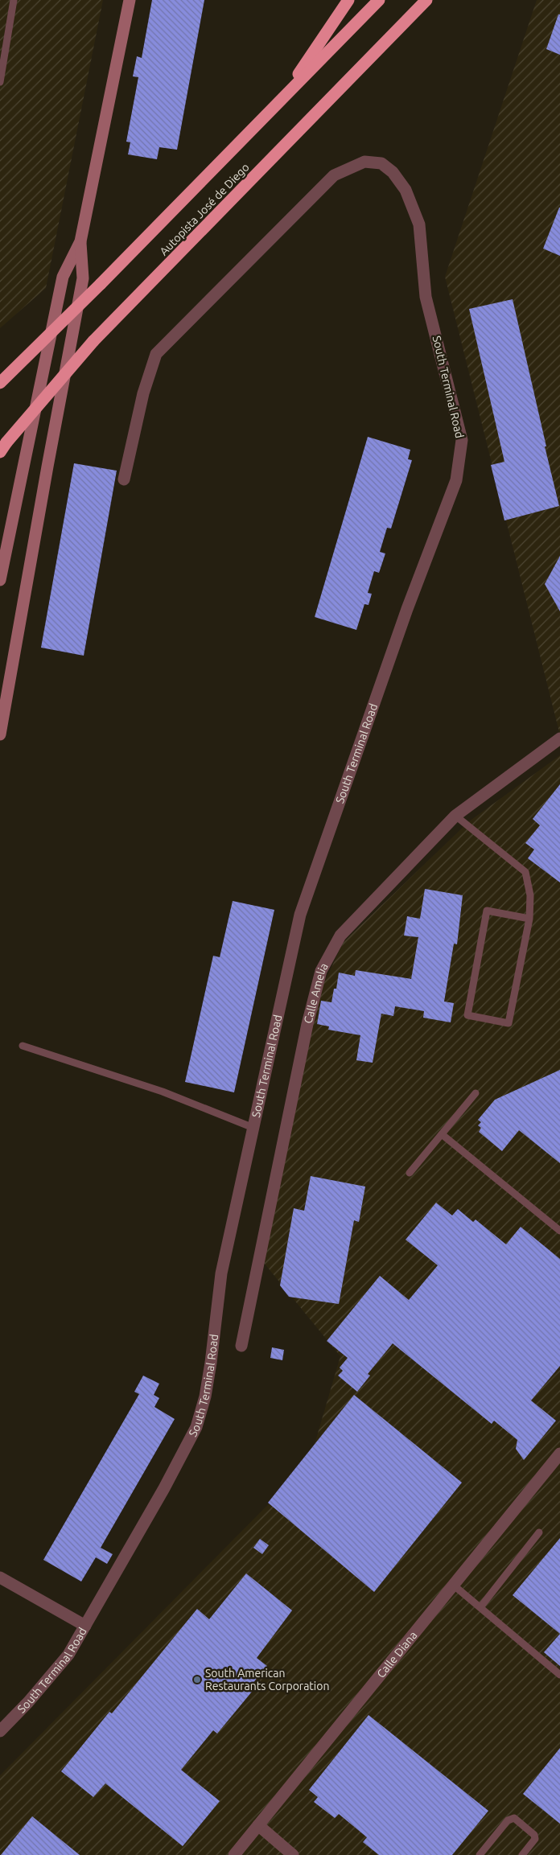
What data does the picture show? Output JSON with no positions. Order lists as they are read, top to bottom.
{
  "streets": {
    "highway": ["Autopista José de Diego"],
    "street": ["South Terminal Road", "Calle Amelia", "Calle Diana"]
  },
  "places": ["South American Restaurants Corporation"]
}
